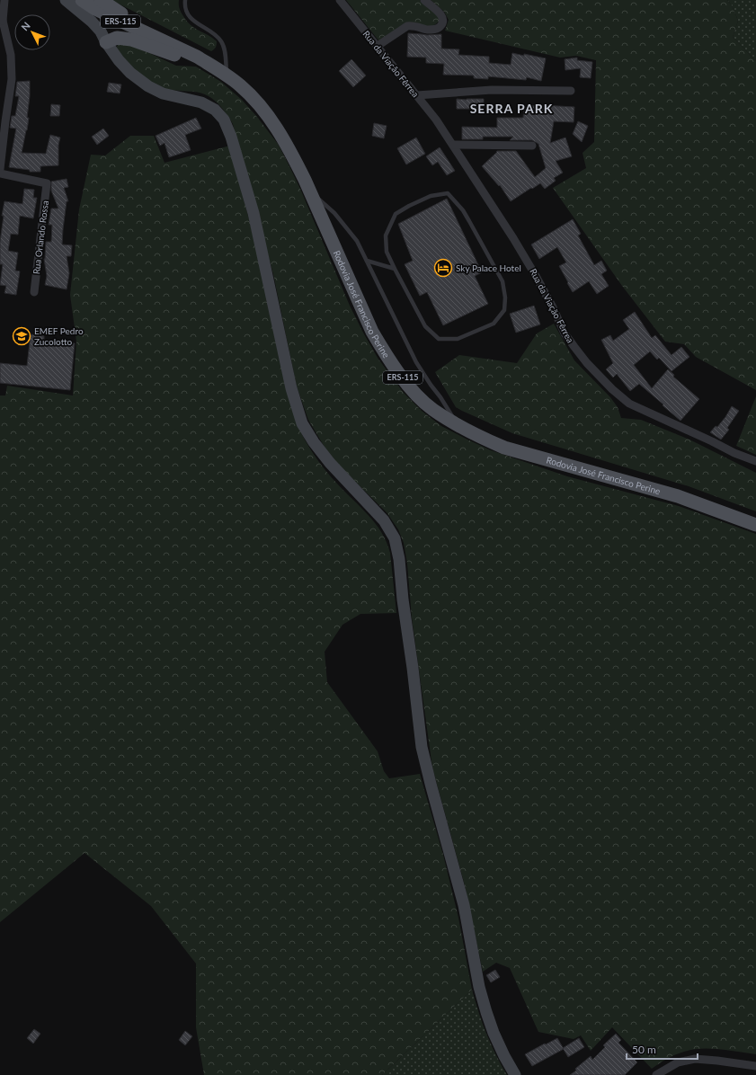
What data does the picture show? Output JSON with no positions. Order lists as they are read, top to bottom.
{
  "streets": {
    "main road": ["ERS-115", "Rodovia José Francisco Perine"],
    "street": ["Rua da Viação Fêrrea", "Rua Orlando Rossa"]
  },
  "districts": ["SERRA PARK"],
  "places": {
    "hotel": ["Sky Palace Hotel"],
    "school or university": ["EMEF Pedro Zucolotto"]
  },
  "scale_bar": "50 m",
  "north": "top left"
}
